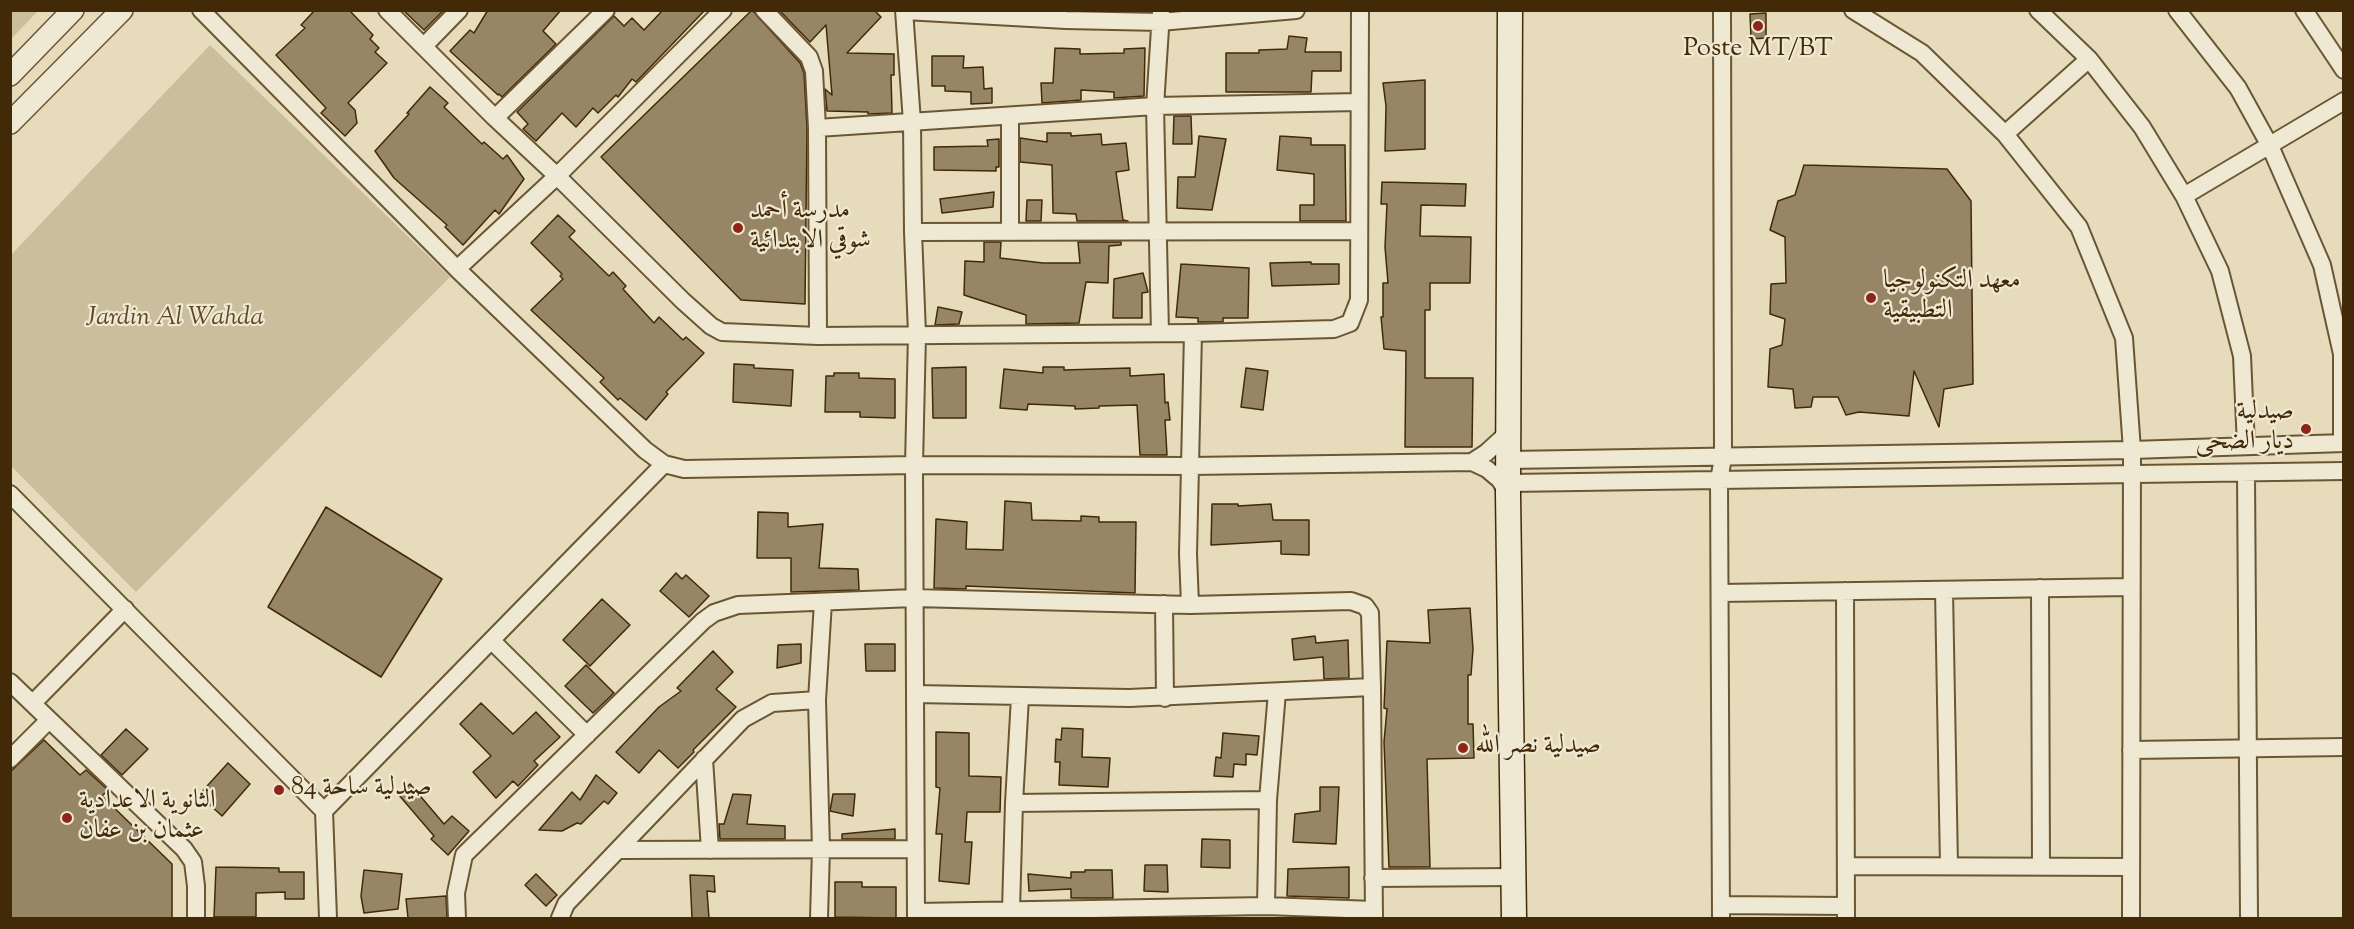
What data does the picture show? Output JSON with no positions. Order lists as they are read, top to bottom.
{
  "parks": ["Jardin Al Wahda"],
  "places": [
    "Poste MT/BT",
    "مدرسة أحمد شوقي الابتدائية",
    "معهد التكنولوجيا التطبيقية",
    "صيدلية ديار الضحى",
    "صيدلية نصر الله",
    "صيدلية ساحة 84",
    "الثانوية الاعدادية عثمان بن عفان"
  ]
}
